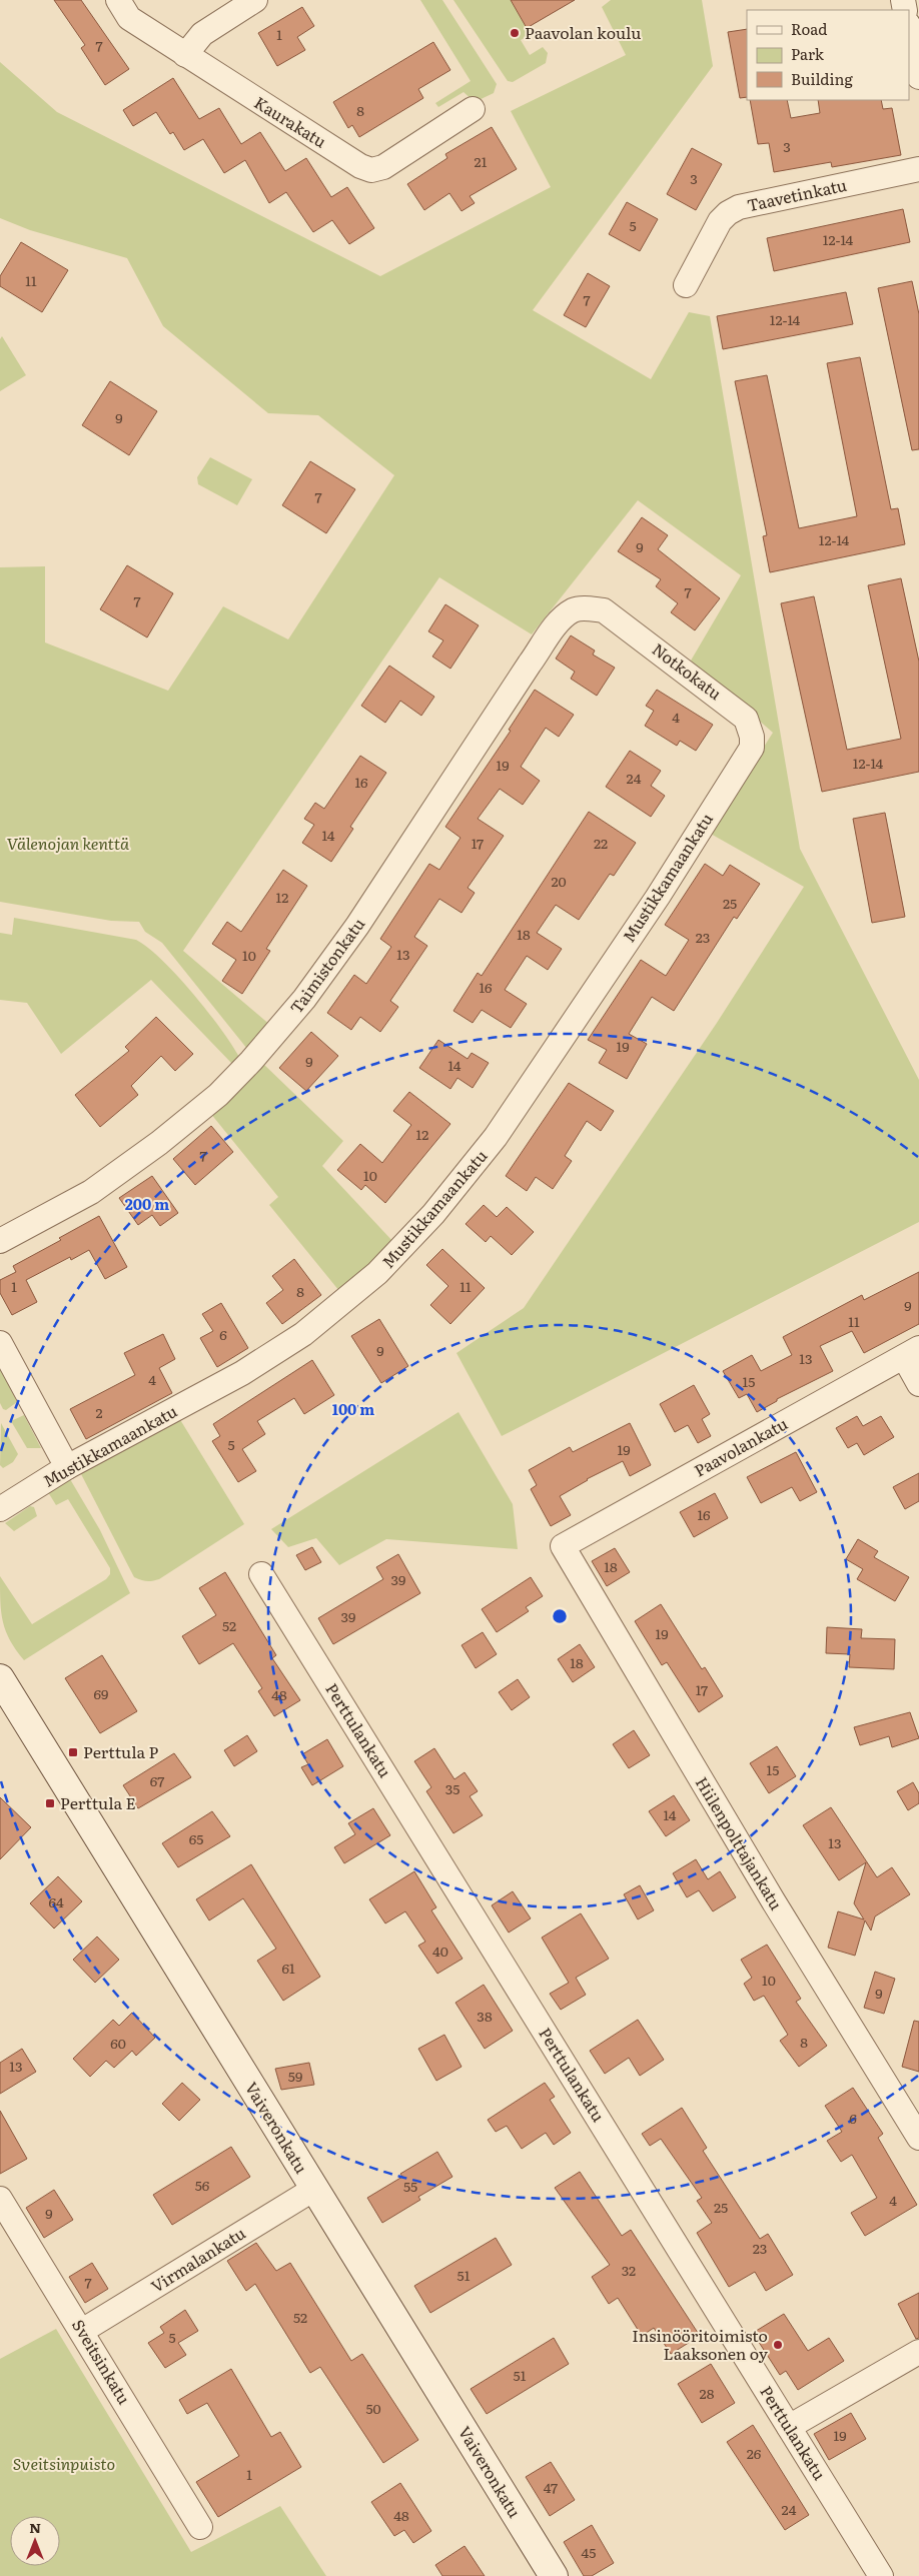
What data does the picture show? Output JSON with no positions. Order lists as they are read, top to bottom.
{
  "streets": {
    "main road": ["Vaiveronkatu"],
    "street": [
      "Kaurakatu",
      "Taavetinkatu",
      "Notkokatu",
      "Mustikkamaankatu",
      "Taimistonkatu",
      "Paavolankatu",
      "Perttulankatu",
      "Hiilenpolttajankatu",
      "Virmalankatu",
      "Sveitsinkatu"
    ]
  },
  "crossings": [
    ["Notkokatu", "Mustikkamaankatu"],
    ["Notkokatu", "Taimistonkatu"],
    ["Paavolankatu", "Hiilenpolttajankatu"],
    ["Vaiveronkatu", "Virmalankatu"],
    ["Virmalankatu", "Sveitsinkatu"]
  ],
  "parks": ["Välenojan kenttä", "Sveitsinpuisto"],
  "places": {
    "other": ["Paavolan koulu", "Insinööritoimisto Laaksonen oy"],
    "transit": ["Perttula P", "Perttula E"]
  },
  "house_numbers": [
    "1",
    "7",
    "8",
    "3",
    "21",
    "3",
    "5",
    "12-14",
    "11",
    "7",
    "12-14",
    "9",
    "7",
    "12-14",
    "9",
    "7",
    "7",
    "4",
    "12-14",
    "19",
    "24",
    "16",
    "14",
    "17",
    "22",
    "20",
    "12",
    "25",
    "18",
    "23",
    "13",
    "10",
    "16",
    "19",
    "9",
    "14",
    "12",
    "7",
    "10",
    "1",
    "11",
    "8",
    "9",
    "11",
    "6",
    "9",
    "13",
    "4",
    "15",
    "2",
    "5",
    "19",
    "16",
    "18",
    "39",
    "39",
    "52",
    "19",
    "18",
    "17",
    "69",
    "48",
    "15",
    "67",
    "35",
    "14",
    "65",
    "13",
    "64",
    "40",
    "61",
    "10",
    "9",
    "38",
    "8",
    "60",
    "13",
    "59",
    "6",
    "56",
    "55",
    "4",
    "25",
    "9",
    "23",
    "32",
    "51",
    "7",
    "52",
    "5",
    "51",
    "28",
    "50",
    "19",
    "26",
    "1",
    "47",
    "24",
    "48",
    "45"
  ],
  "legend": ["Road", "Park", "Building"],
  "north": "top",
  "rings": ["200 m", "100 m"]
}
